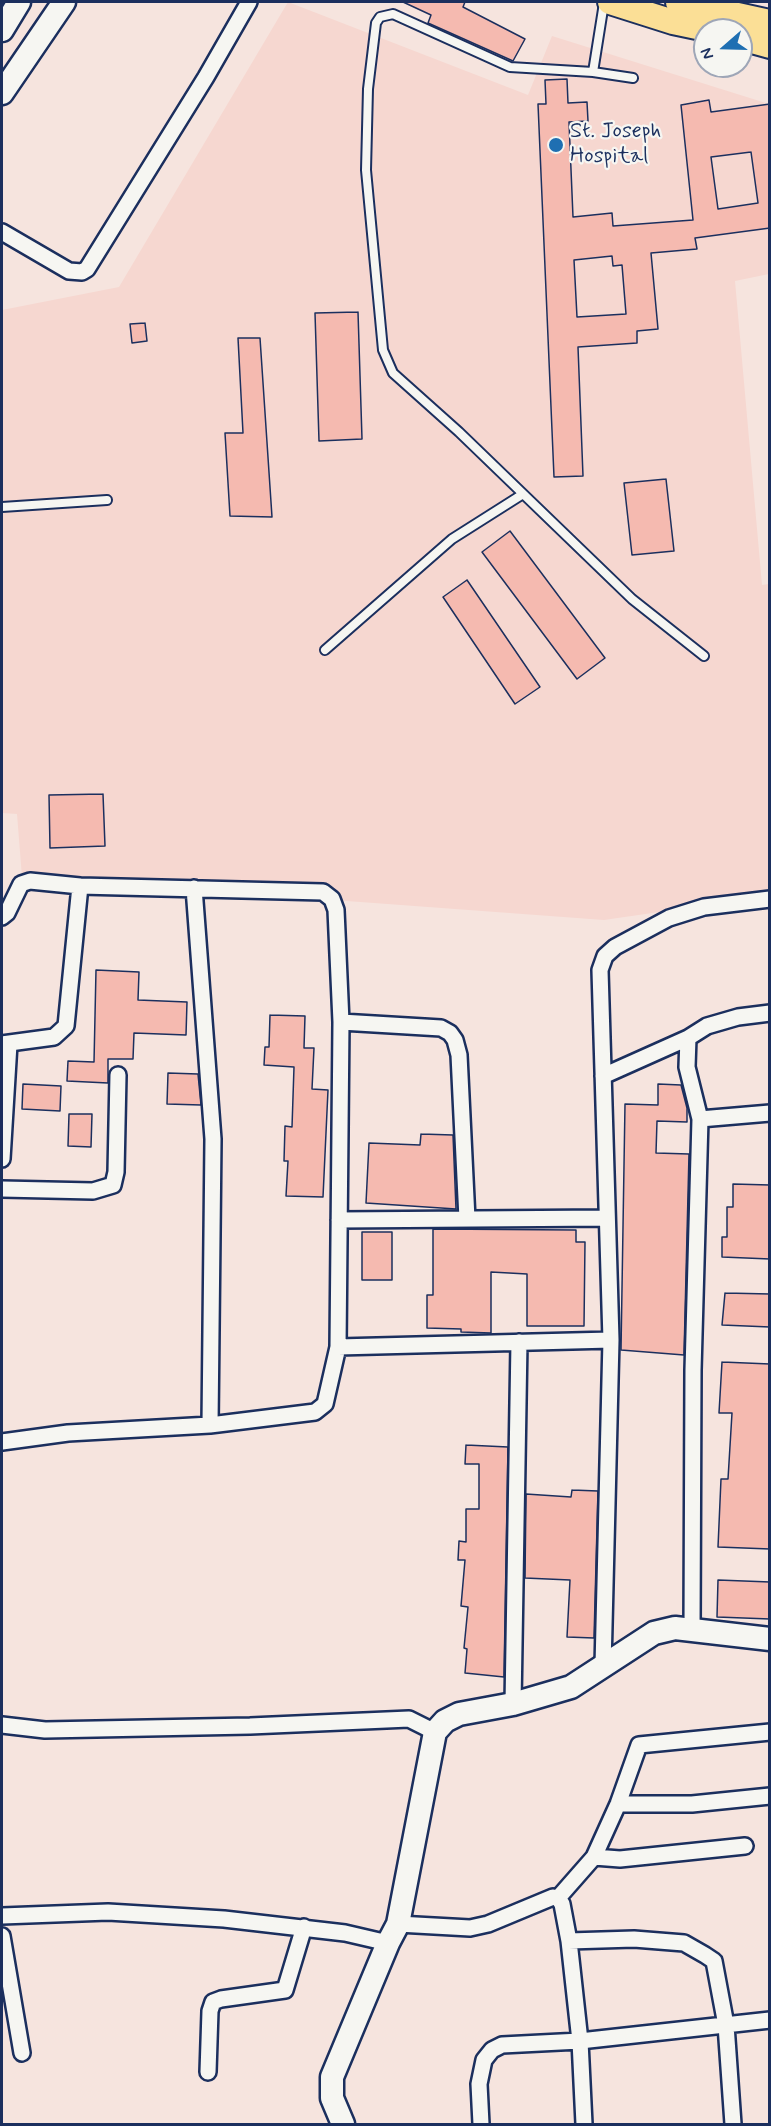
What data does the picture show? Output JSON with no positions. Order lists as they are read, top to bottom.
{
  "places": ["St. Joseph Hospital"],
  "north": "left"
}
